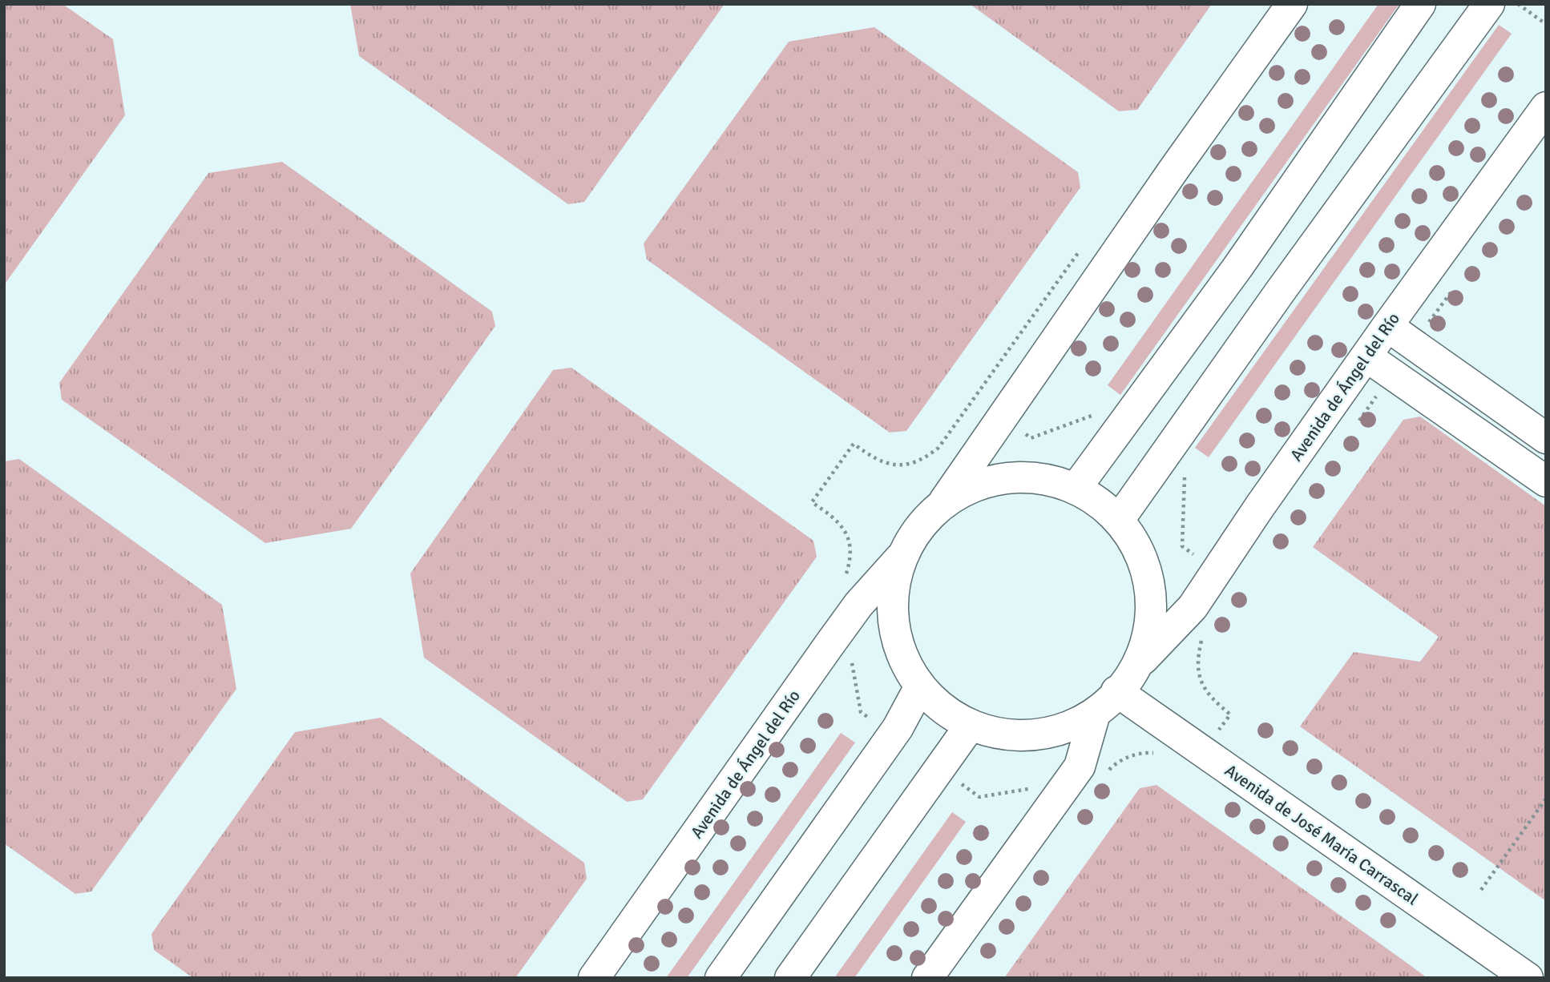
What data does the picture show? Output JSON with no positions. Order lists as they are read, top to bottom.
{
  "streets": {
    "street": ["Avenida de Ángel del Río", "Avenida de José María Carrascal"]
  },
  "crossings": [
    ["Avenida de Ángel del Río", "Avenida de José María Carrascal"]
  ]
}
